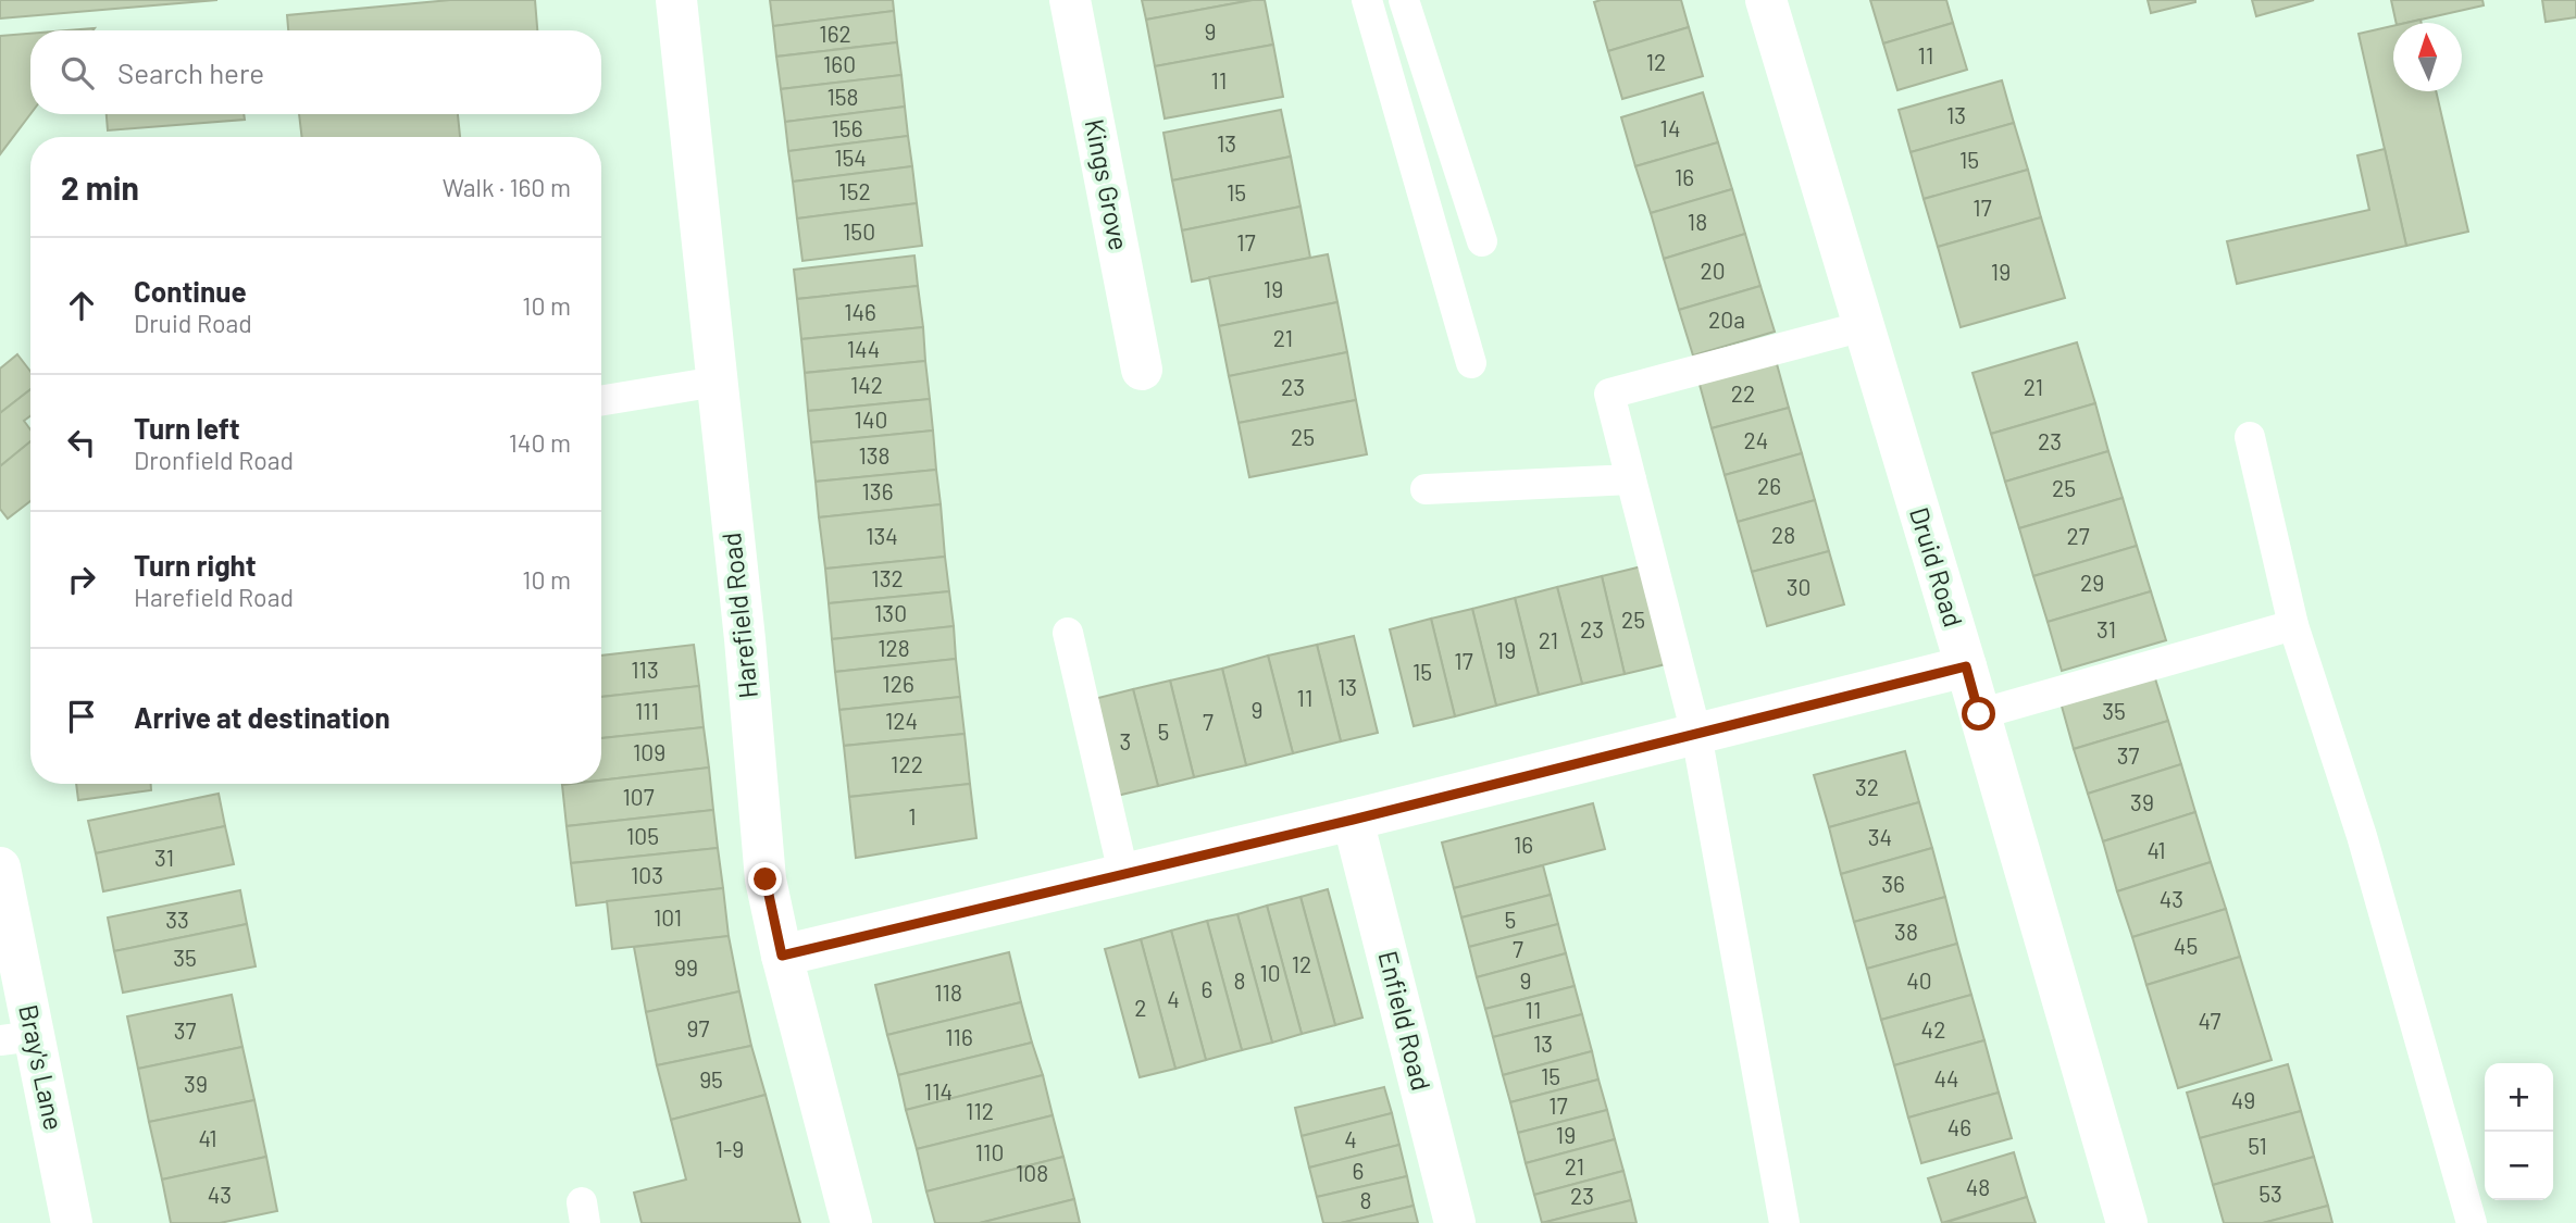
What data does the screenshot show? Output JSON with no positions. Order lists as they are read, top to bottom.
{
  "streets": {
    "street": [
      "Kings Grove",
      "Druid Road",
      "Harefield Road",
      "Enfield Road",
      "Bray's Lane"
    ]
  },
  "house_numbers": [
    "9",
    "162",
    "11",
    "12",
    "160",
    "11",
    "158",
    "13",
    "156",
    "14",
    "13",
    "154",
    "15",
    "16",
    "152",
    "15",
    "17",
    "18",
    "150",
    "17",
    "20",
    "19",
    "19",
    "146",
    "20a",
    "21",
    "144",
    "142",
    "23",
    "21",
    "22",
    "140",
    "25",
    "24",
    "23",
    "138",
    "26",
    "25",
    "136",
    "28",
    "134",
    "27",
    "132",
    "29",
    "30",
    "130",
    "25",
    "23",
    "31",
    "21",
    "128",
    "19",
    "17",
    "113",
    "15",
    "126",
    "13",
    "11",
    "9",
    "111",
    "35",
    "124",
    "7",
    "5",
    "3",
    "109",
    "37",
    "122",
    "32",
    "107",
    "39",
    "1",
    "105",
    "34",
    "16",
    "41",
    "31",
    "103",
    "36",
    "43",
    "101",
    "33",
    "5",
    "38",
    "45",
    "7",
    "35",
    "12",
    "99",
    "10",
    "8",
    "9",
    "40",
    "6",
    "118",
    "4",
    "2",
    "11",
    "47",
    "97",
    "42",
    "37",
    "116",
    "13",
    "15",
    "44",
    "95",
    "39",
    "114",
    "49",
    "17",
    "112",
    "46",
    "19",
    "41",
    "4",
    "51",
    "1-9",
    "110",
    "21",
    "6",
    "108",
    "48",
    "53",
    "43",
    "23",
    "8"
  ],
  "north": "top",
  "page": {
    "search": "Search here",
    "heading": ["2 min", "Walk · 160 m"],
    "list": [
      ["Continue", "Druid Road", "10 m"],
      ["Turn left", "Dronfield Road", "140 m"],
      ["Turn right", "Harefield Road", "10 m"],
      "Arrive at destination"
    ],
    "map_buttons": ["+", "−"]
  }
}
